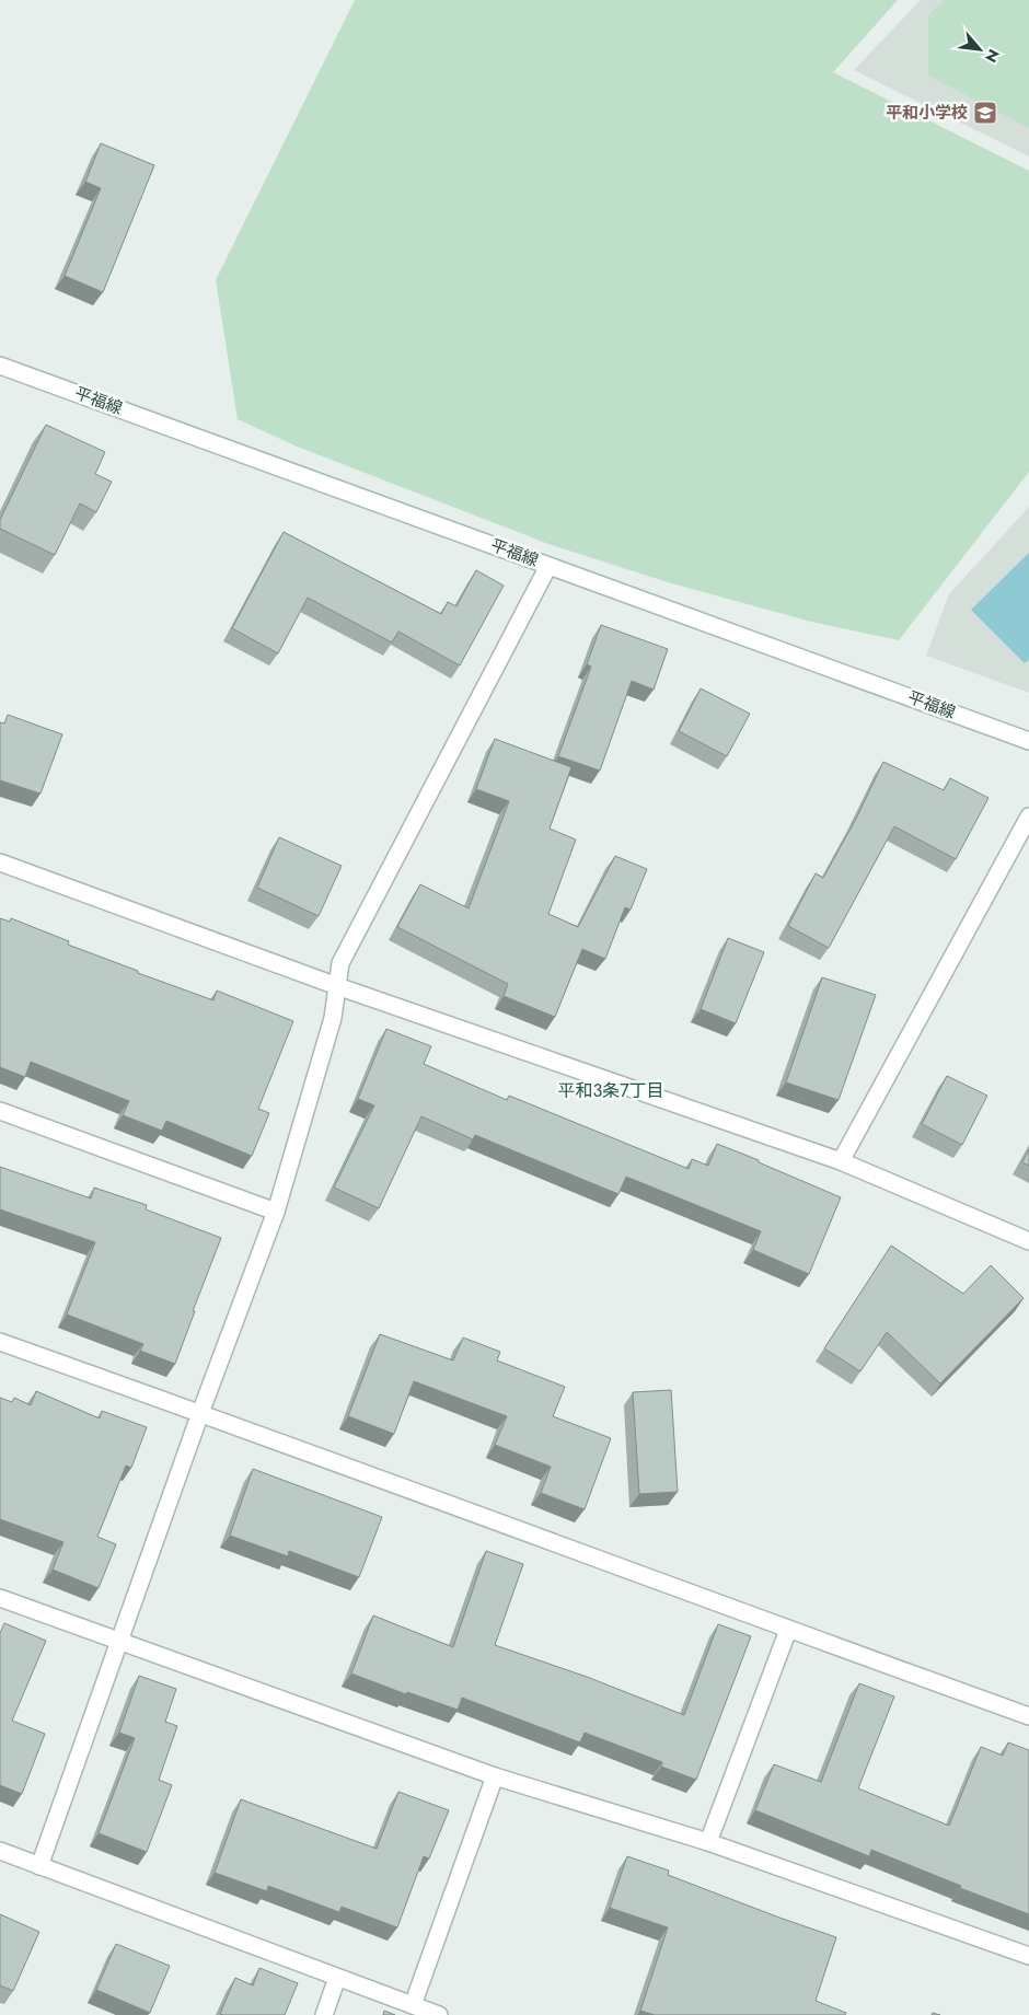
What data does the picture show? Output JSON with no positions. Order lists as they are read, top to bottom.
{
  "streets": {
    "street": ["平福線"]
  },
  "districts": ["平和3条7丁目"],
  "places": {
    "school or university": ["平和小学校"]
  },
  "north": "bottom right"
}
